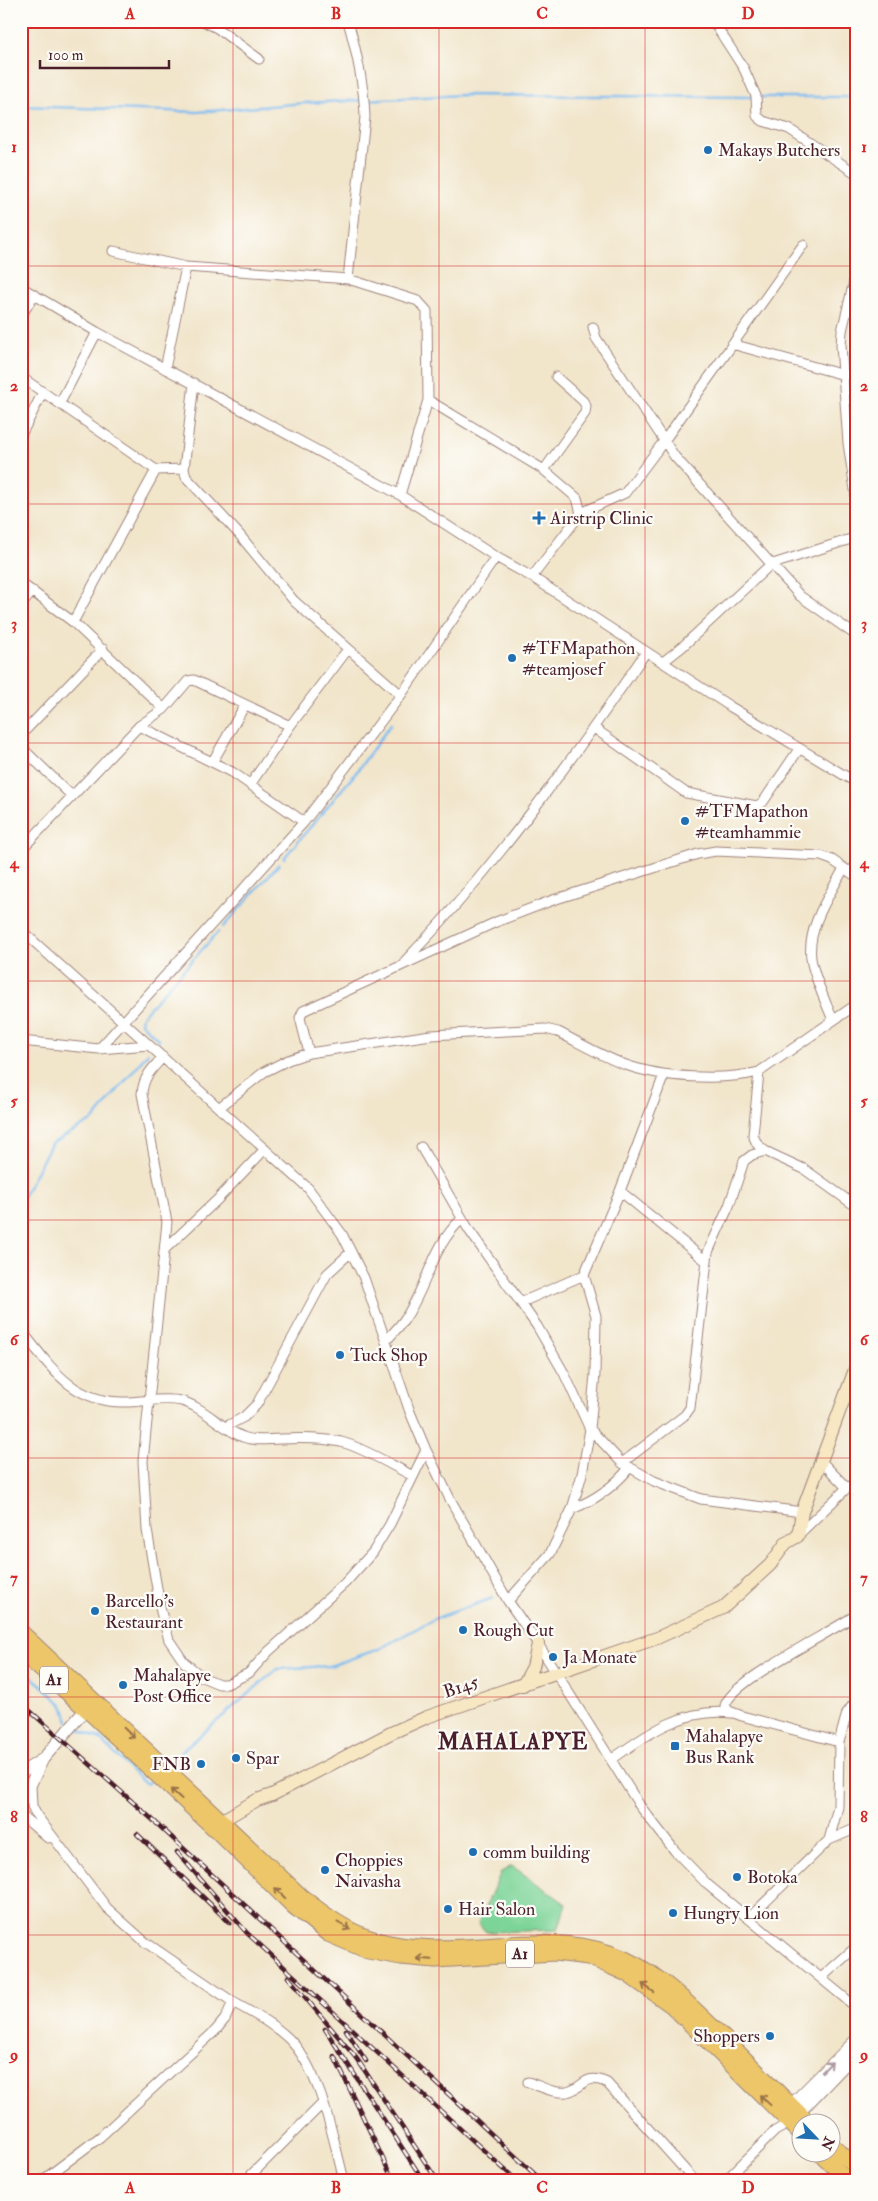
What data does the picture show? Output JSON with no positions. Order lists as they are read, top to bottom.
{
  "streets": {
    "highway": ["A1"],
    "main road": ["B145"]
  },
  "crossings": [
    ["A1", "B145"]
  ],
  "districts": ["MAHALAPYE"],
  "places": {
    "other": [
      "Makays Butchers",
      "#TFMapathon #teamjosef",
      "#TFMapathon #teamhammie",
      "Tuck Shop",
      "Barcello's Restaurant",
      "Rough Cut",
      "Ja Monate",
      "Mahalapye Post Office",
      "Spar",
      "FNB",
      "comm building",
      "Choppies Naivasha",
      "Botoka",
      "Hair Salon",
      "Hungry Lion",
      "Shoppers"
    ],
    "health": ["Airstrip Clinic"],
    "transit": ["Mahalapye Bus Rank"]
  },
  "scale_bar": "100 m",
  "north": "bottom right",
  "grid": {
    "columns": [
      "A",
      "B",
      "C",
      "D"
    ],
    "rows": [
      "1",
      "2",
      "3",
      "4",
      "5",
      "6",
      "7",
      "8",
      "9"
    ]
  }
}
